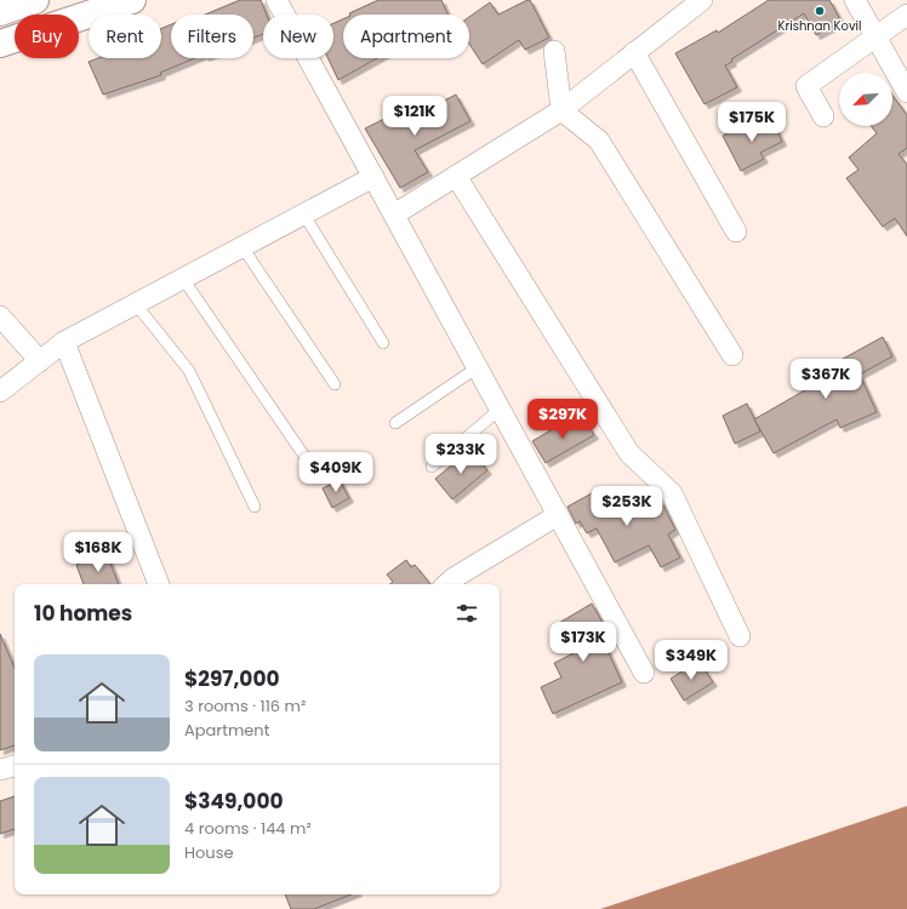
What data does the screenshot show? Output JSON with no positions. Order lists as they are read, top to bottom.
{
  "places": ["Krishnan Kovil"],
  "north": "bottom left",
  "page": {
    "chip": [
      "Buy",
      "Rent",
      "Filters",
      "New",
      "Apartment"
    ],
    "price": [
      "$121K",
      "$175K",
      "$367K",
      "$297K",
      "$233K",
      "$409K",
      "$253K",
      "$168K",
      "$173K",
      "$349K"
    ],
    "heading": "10 homes",
    "list": [
      {
        "name": "$297,000",
        "note": "3 rooms · 116 m² · Apartment"
      },
      {
        "name": "$349,000",
        "note": "4 rooms · 144 m² · House"
      }
    ]
  }
}
